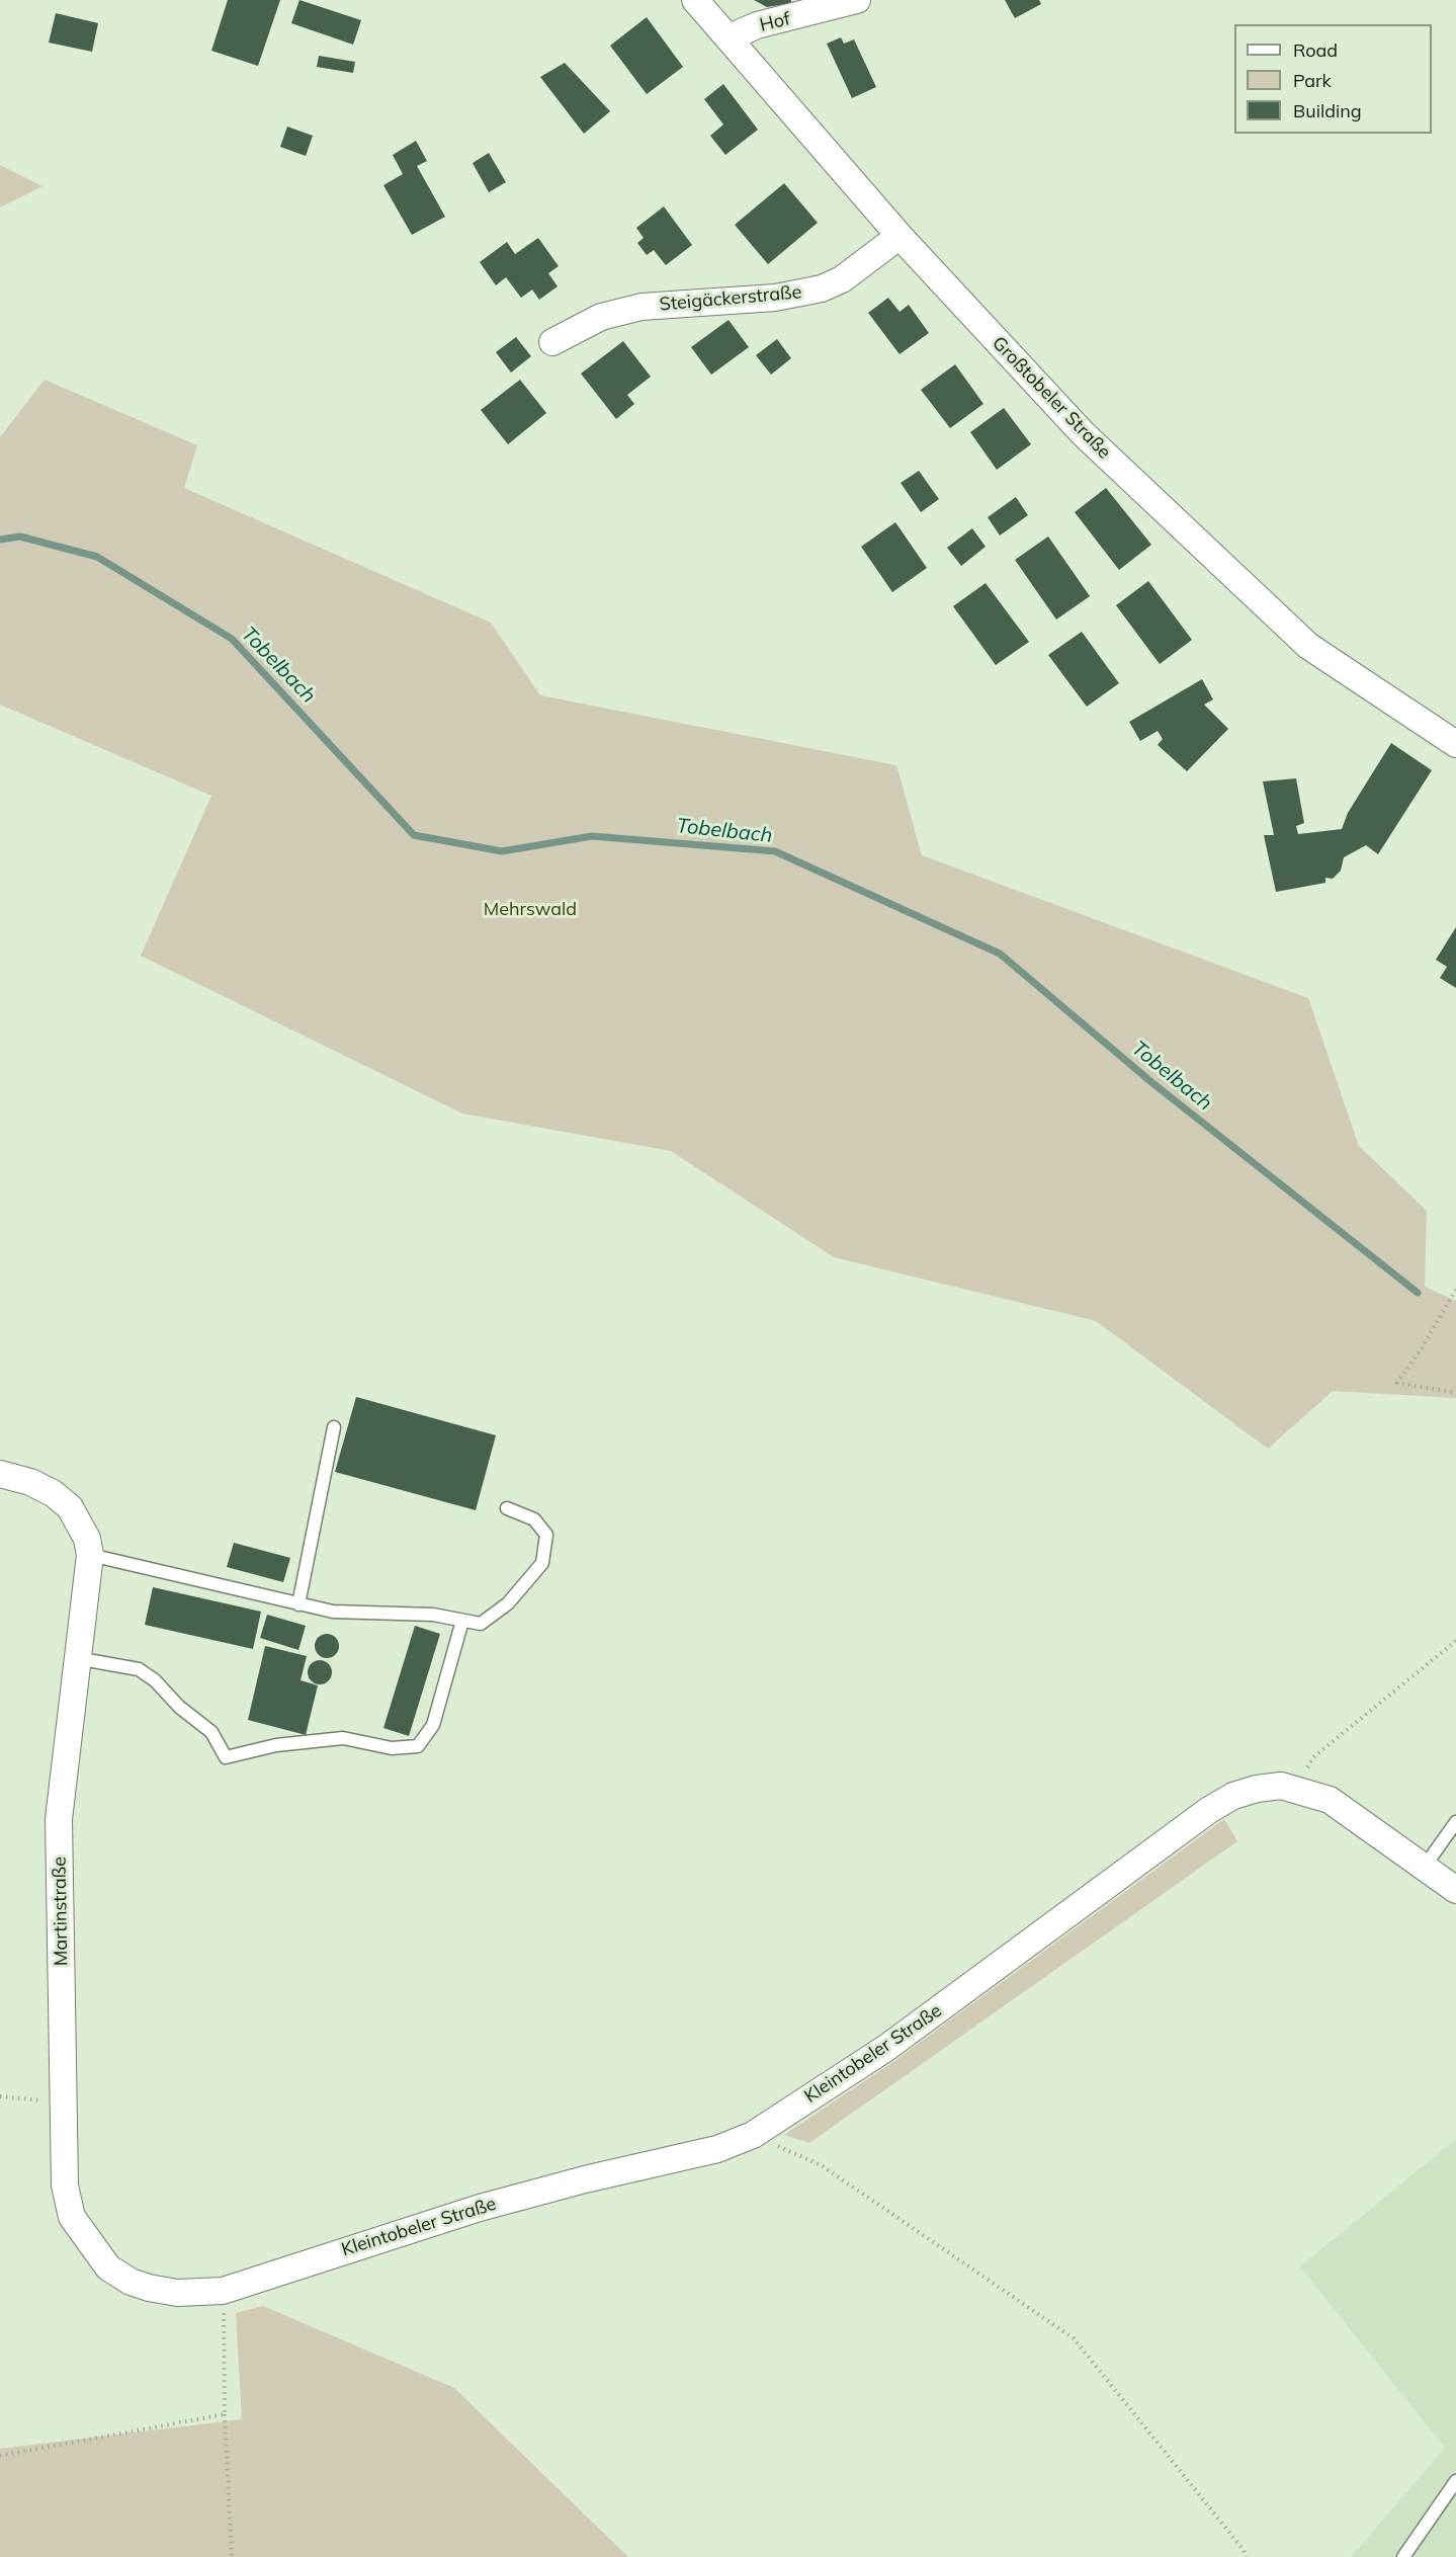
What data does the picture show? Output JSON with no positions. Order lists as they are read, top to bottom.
{
  "streets": {
    "street": [
      "Hof",
      "Steigäckerstraße",
      "Großtobeler Straße",
      "Martinstraße",
      "Kleintobeler Straße"
    ]
  },
  "crossings": [
    ["Hof", "Großtobeler Straße"],
    ["Steigäckerstraße", "Großtobeler Straße"],
    ["Martinstraße", "Kleintobeler Straße"]
  ],
  "water": ["Tobelbach"],
  "parks": ["Mehrswald"],
  "legend": ["Road", "Park", "Building"]
}
